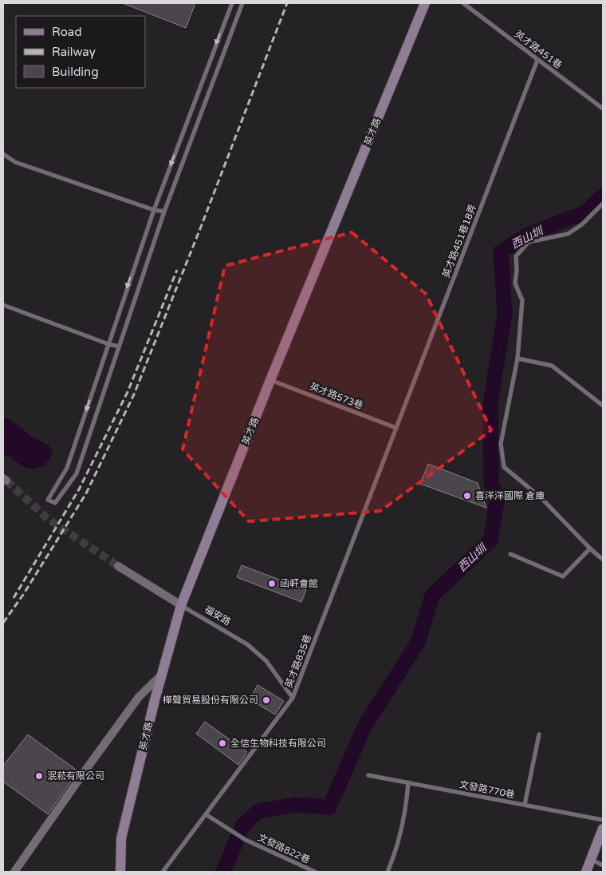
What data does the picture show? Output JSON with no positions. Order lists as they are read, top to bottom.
{
  "streets": {
    "street": ["英才路", "福安路"],
    "lane": [
      "英才路451巷",
      "英才路451巷18弄",
      "英才路573巷",
      "英才路835巷",
      "文發路770巷",
      "文發路822巷"
    ]
  },
  "crossings": [
    ["英才路451巷", "英才路451巷18弄"],
    ["英才路", "英才路573巷"],
    ["英才路", "福安路"],
    ["英才路451巷18弄", "英才路573巷"],
    ["英才路451巷18弄", "英才路835巷"],
    ["英才路573巷", "英才路835巷"],
    ["福安路", "英才路835巷"],
    ["英才路835巷", "文發路822巷"]
  ],
  "water": ["西山圳"],
  "places": [
    "喜洋洋國際 倉庫",
    "函軒會館",
    "樺聲貿易股份有限公司",
    "全信生物科技有限公司",
    "泯菘有限公司"
  ],
  "legend": ["Road", "Railway", "Building"]
}
